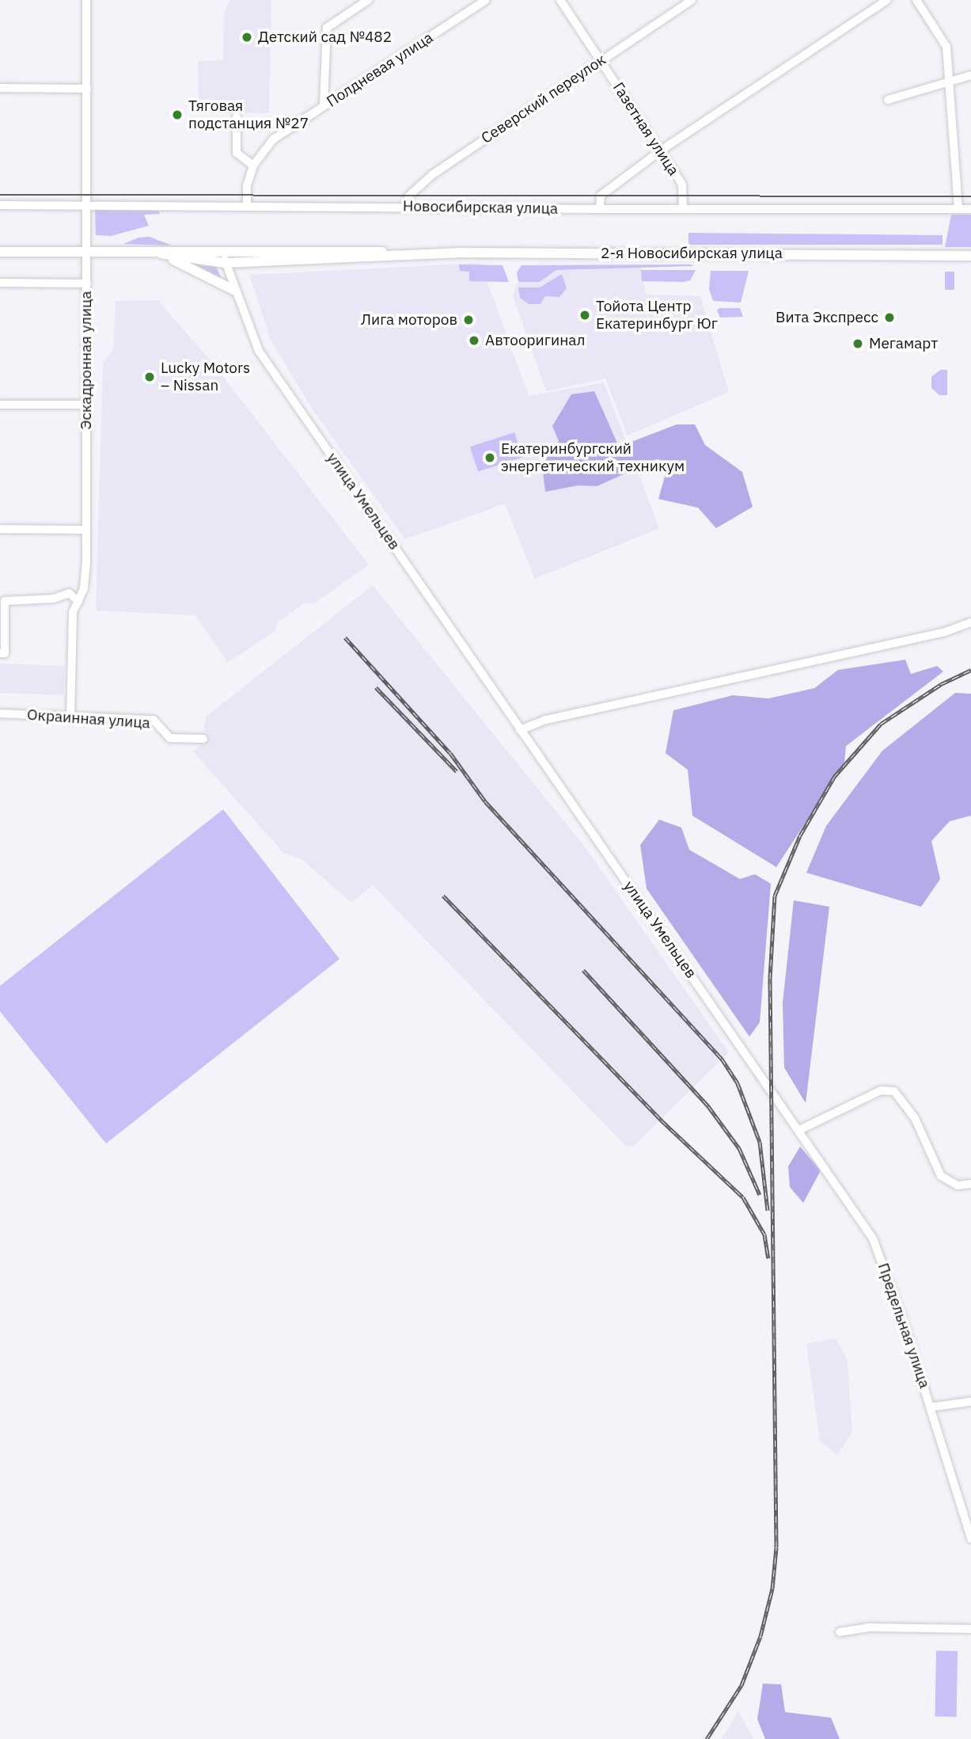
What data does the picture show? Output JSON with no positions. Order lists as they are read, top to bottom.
{
  "streets": {
    "main road": ["2-я Новосибирская улица"],
    "street": [
      "Полдневая улица",
      "Северский переулок",
      "Газетная улица",
      "Новосибирская улица",
      "Эскадронная улица",
      "улица Умельцев",
      "Окраинная улица",
      "Предельная улица"
    ]
  },
  "crossings": [
    ["Северский переулок", "Газетная улица"],
    ["Северский переулок", "Новосибирская улица"],
    ["Газетная улица", "Новосибирская улица"],
    ["Новосибирская улица", "Эскадронная улица"],
    ["2-я Новосибирская улица", "Эскадронная улица"],
    ["2-я Новосибирская улица", "улица Умельцев"],
    ["Эскадронная улица", "Окраинная улица"],
    ["улица Умельцев", "Предельная улица"]
  ],
  "places": [
    "Детский сад №482",
    "Тяговая подстанция №27",
    "Тойота Центр Екатеринбург Юг",
    "Вита Экспресс",
    "Лига моторов",
    "Автооригинал",
    "Мегамарт",
    "Lucky Motors – Nissan",
    "Екатеринбургский энергетический техникум"
  ]
}
